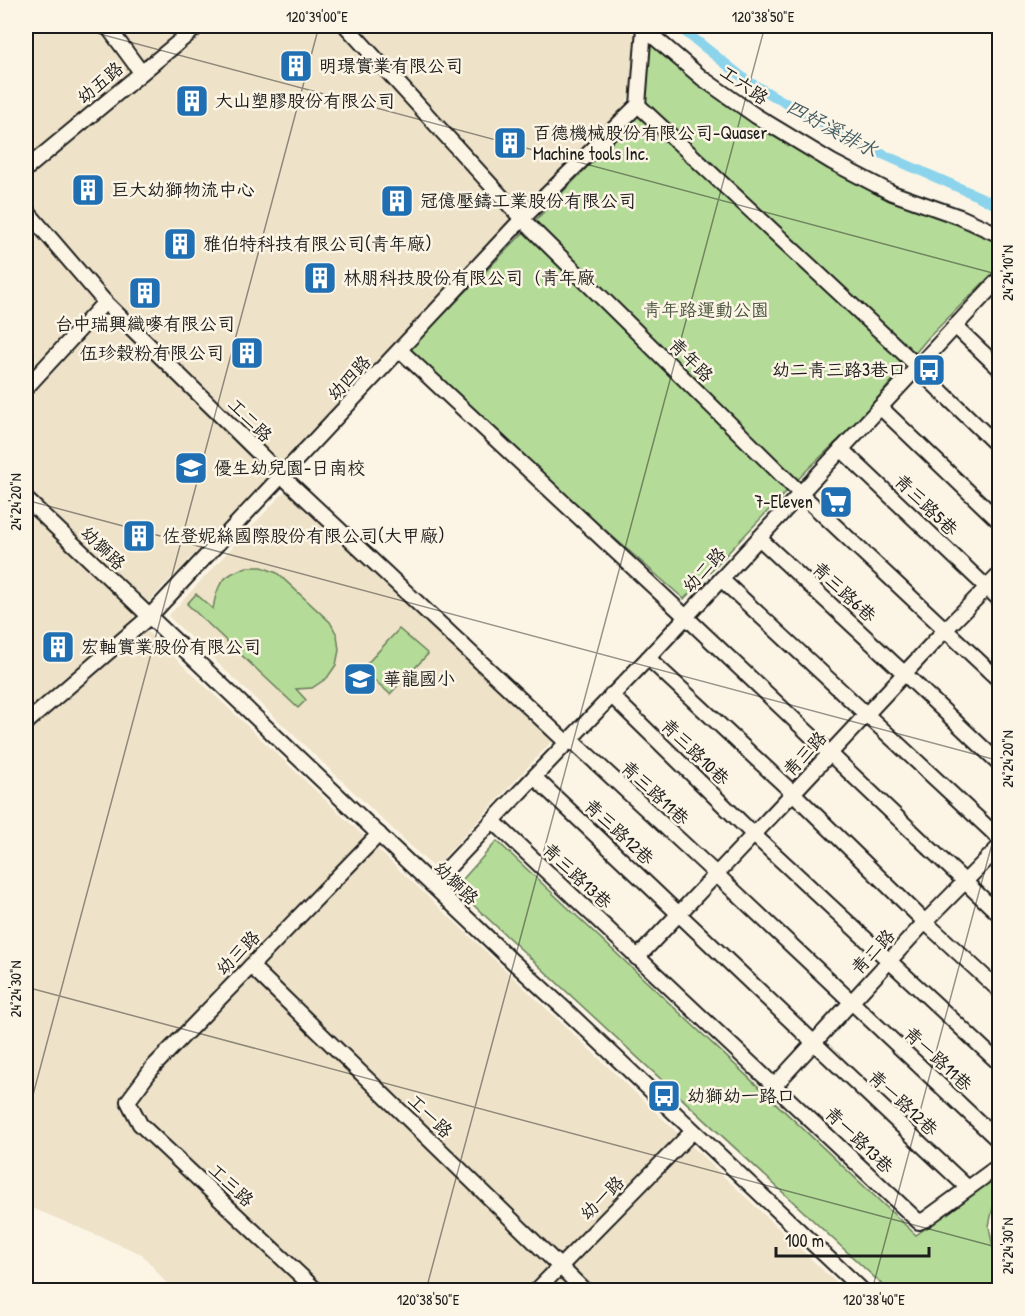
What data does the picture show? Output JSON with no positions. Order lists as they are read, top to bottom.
{
  "streets": {
    "street": [
      "幼五路",
      "工六路",
      "青年路",
      "幼四路",
      "工二路",
      "青三路5巷",
      "幼獅路",
      "幼二路",
      "青三路6巷",
      "青三路10巷",
      "青三路",
      "青三路11巷",
      "青三路12巷",
      "青三路13巷",
      "青二路",
      "幼三路",
      "青一路11巷",
      "青一路12巷",
      "工一路",
      "青一路13巷",
      "工三路",
      "幼一路"
    ]
  },
  "crossings": [
    ["青年路", "幼四路"],
    ["青年路", "幼二路"],
    ["青年路", "青三路"],
    ["幼四路", "工二路"],
    ["幼四路", "幼獅路"],
    ["工二路", "幼二路"],
    ["工二路", "青三路11巷"],
    ["青三路5巷", "幼二路"],
    ["青三路5巷", "青三路"],
    ["幼獅路", "幼二路"],
    ["幼獅路", "幼三路"],
    ["幼獅路", "幼一路"],
    ["幼二路", "青三路6巷"],
    ["幼二路", "青三路10巷"],
    ["幼二路", "青三路11巷"],
    ["幼二路", "青三路12巷"],
    ["幼二路", "青三路13巷"],
    ["青三路6巷", "青三路"],
    ["青三路10巷", "青三路"],
    ["青三路10巷", "青二路"],
    ["青三路", "青三路11巷"],
    ["青三路", "青三路12巷"],
    ["青三路", "青三路13巷"],
    ["青三路11巷", "青二路"],
    ["青三路11巷", "青一路11巷"],
    ["青三路12巷", "青二路"],
    ["青三路12巷", "青一路12巷"],
    ["青三路13巷", "青二路"],
    ["青三路13巷", "青一路13巷"],
    ["青二路", "青一路11巷"],
    ["青二路", "青一路12巷"],
    ["青二路", "青一路13巷"],
    ["幼三路", "工一路"],
    ["幼三路", "工三路"],
    ["青一路12巷", "青一路13巷"],
    ["工一路", "幼一路"]
  ],
  "water": ["四好溪排水"],
  "parks": ["青年路運動公園"],
  "places": {
    "building": [
      "明璟實業有限公司",
      "大山塑膠股份有限公司",
      "百德機械股份有限公司-Quaser Machine tools Inc.",
      "巨大幼獅物流中心",
      "冠億壓鑄工業股份有限公司",
      "雅伯特科技有限公司(青年廠)",
      "林朋科技股份有限公司（青年廠",
      "台中瑞興織嘜有限公司",
      "伍珍穀粉有限公司",
      "佐登妮絲國際股份有限公司(大甲廠)",
      "宏軸實業股份有限公司"
    ],
    "bus stop": ["幼二青三路3巷口", "幼獅幼一路口"],
    "school or university": ["優生幼兒園-日南校", "華龍國小"],
    "supermarket": ["7-Eleven"]
  },
  "scale_bar": "100 m",
  "coordinates": [
    "120°39'00\"E",
    "120°38'50\"E",
    "24°24'10\"N",
    "24°24'20\"N",
    "24°24'30\"N",
    "120°38'40\"E"
  ]
}
